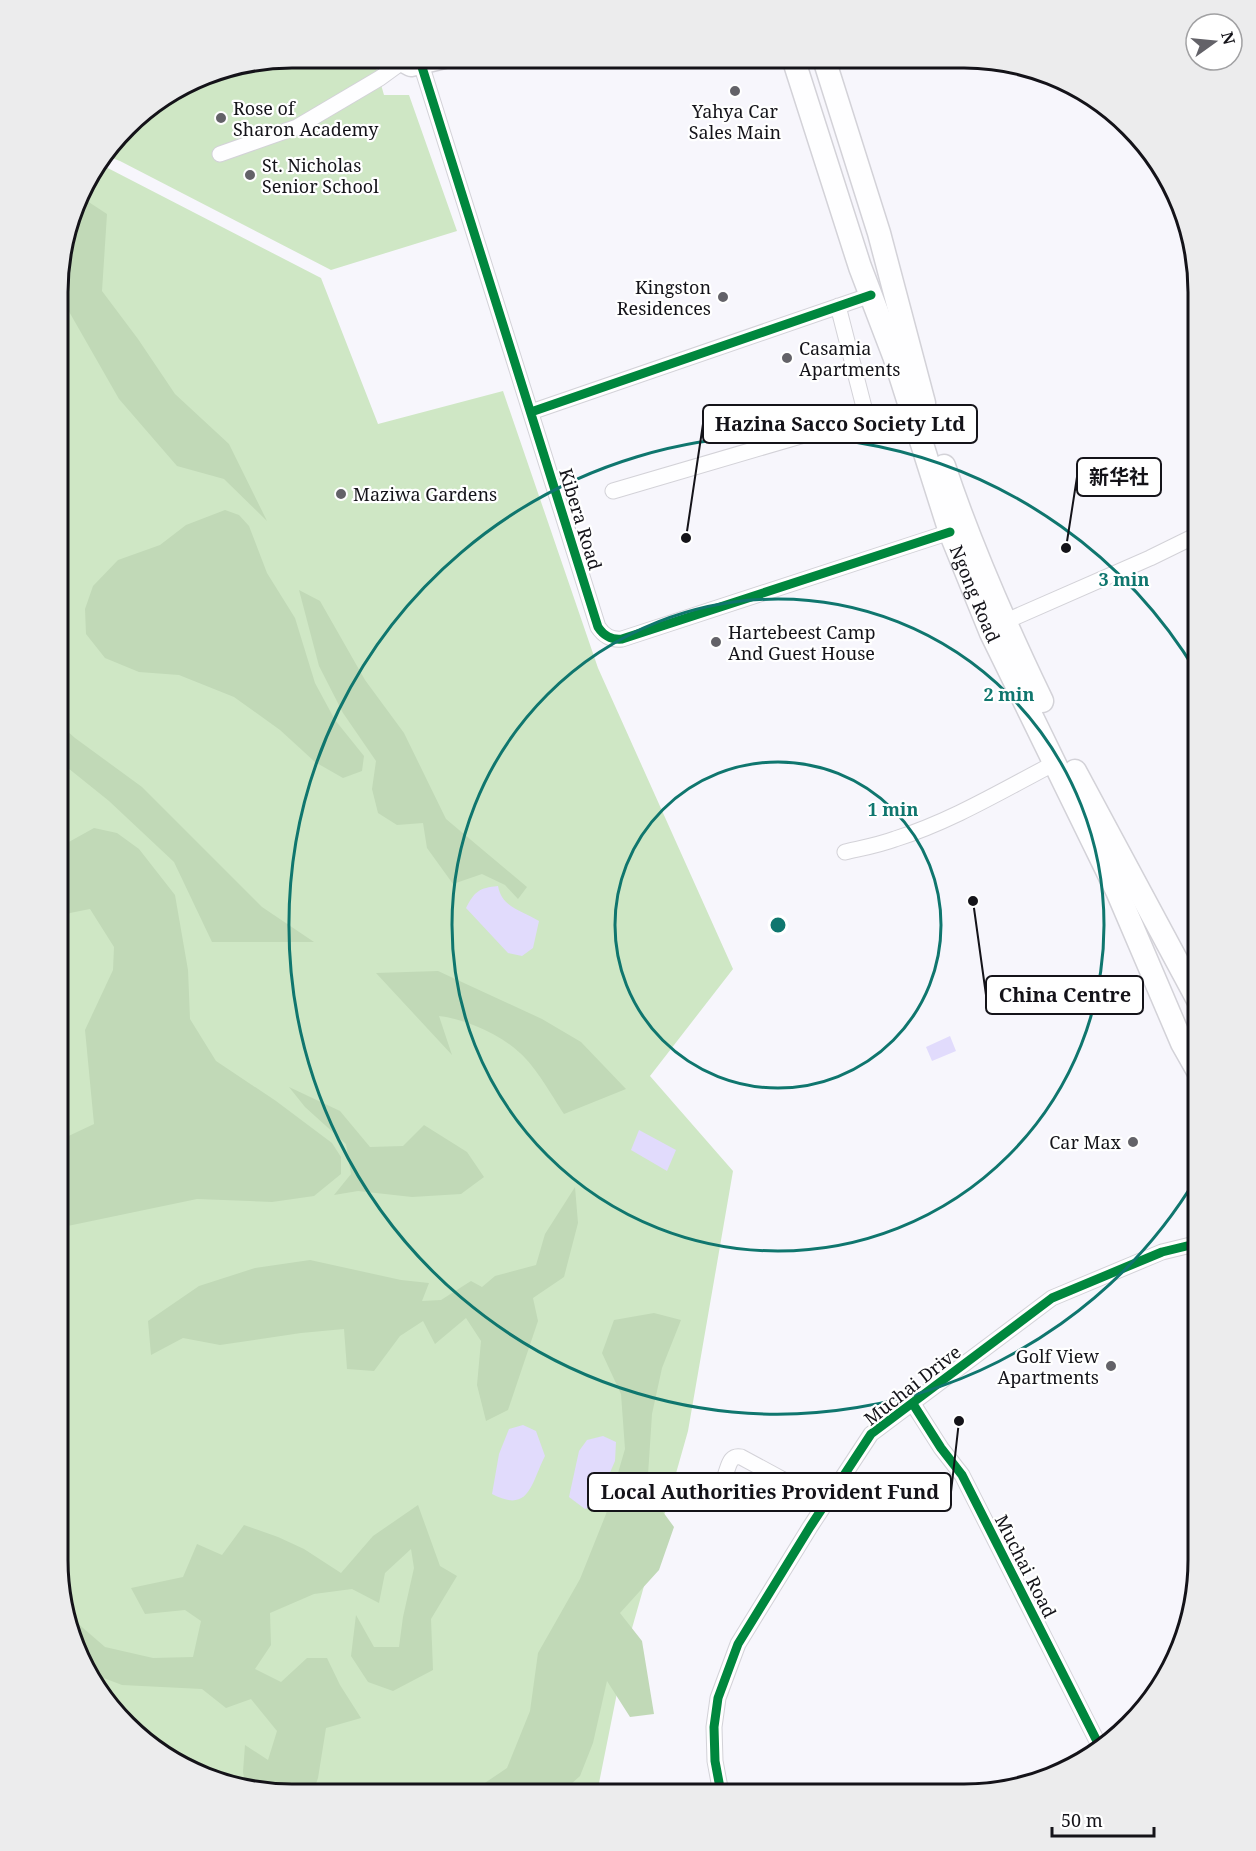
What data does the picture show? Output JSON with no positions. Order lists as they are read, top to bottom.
{
  "streets": {
    "main road": ["Ngong Road"],
    "street": ["Kibera Road", "Muchai Drive", "Muchai Road"]
  },
  "crossings": [
    ["Kibera Road", "Ngong Road"],
    ["Muchai Drive", "Muchai Road"]
  ],
  "places": [
    "Yahya Car Sales Main",
    "Rose of Sharon Academy",
    "St. Nicholas Senior School",
    "Kingston Residences",
    "Casamia Apartments",
    "Maziwa Gardens",
    "Hazina Sacco Society Ltd",
    "新华社",
    "Hartebeest Camp And Guest House",
    "China Centre",
    "Car Max",
    "Golf View Apartments",
    "Local Authorities Provident Fund"
  ],
  "scale_bar": "50 m",
  "north": "right",
  "rings": ["3 min", "2 min", "1 min"]
}
